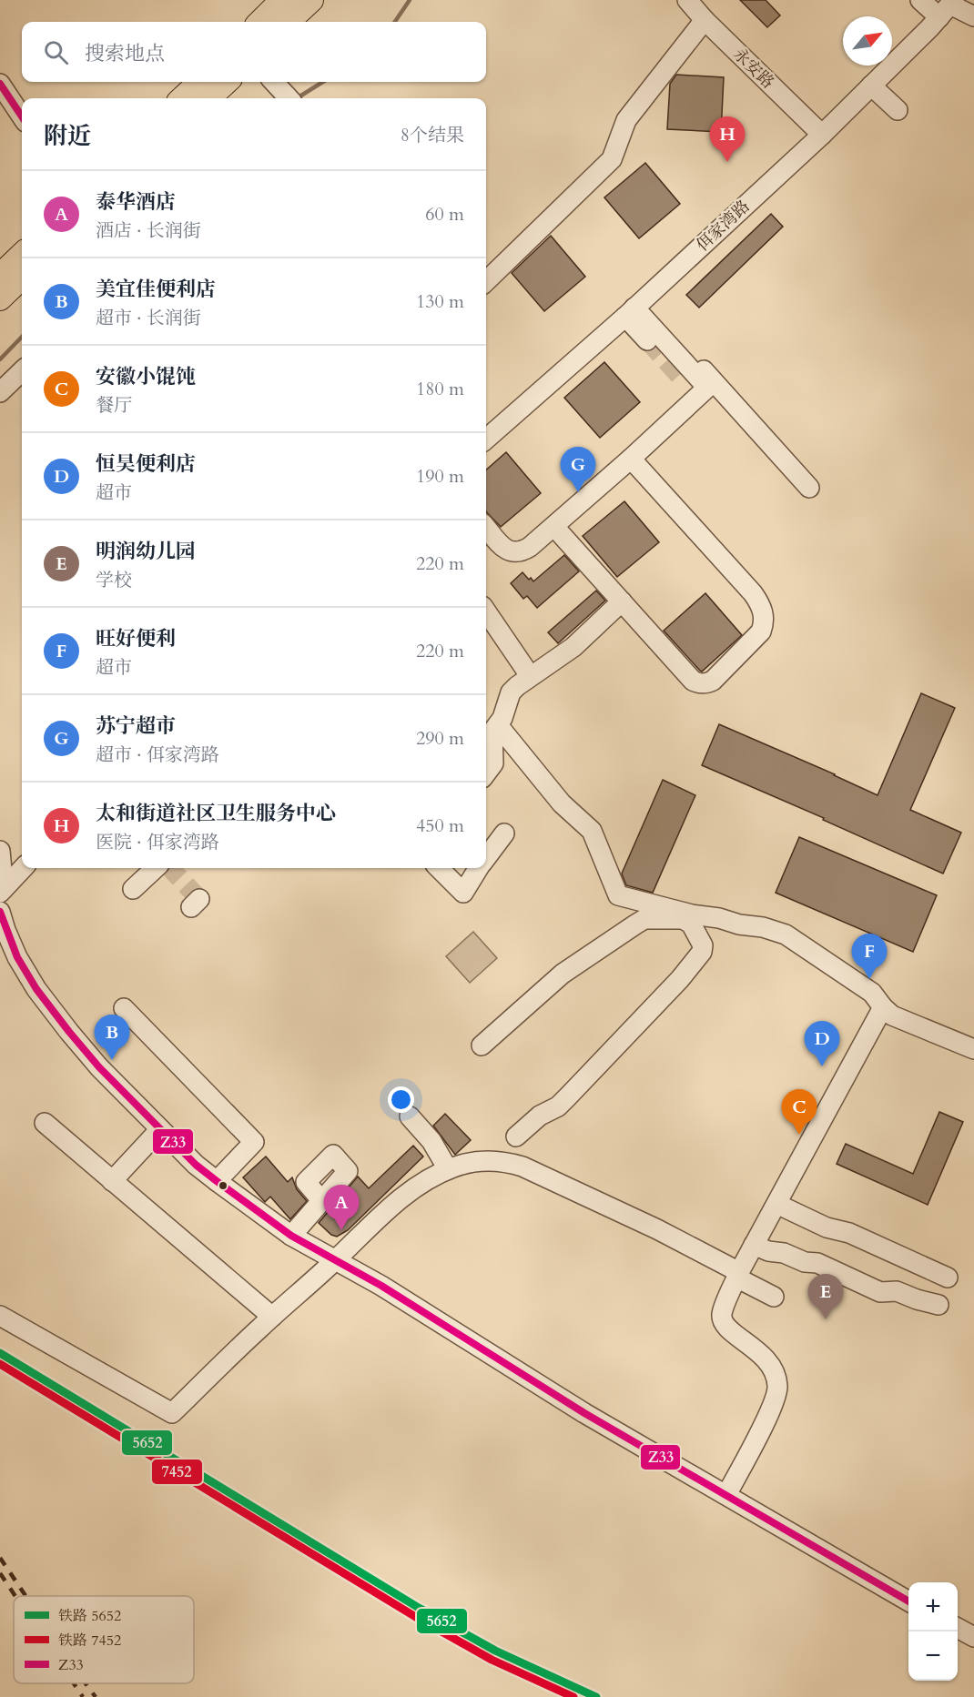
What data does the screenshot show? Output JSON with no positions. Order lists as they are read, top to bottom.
{
  "streets": {
    "street": ["永安路", "佴家湾路"]
  },
  "crossings": [
    ["永安路", "佴家湾路"]
  ],
  "lines": ["transit line Z33", "rail line 5652", "rail line 7452"],
  "legend": ["铁路 5652", "铁路 7452", "Z33"],
  "north": "top right",
  "page": {
    "search": "搜索地点",
    "heading": ["附近", "8个结果"],
    "pins": [
      "H",
      "G",
      "F",
      "B",
      "D",
      "C",
      "A",
      "E"
    ],
    "list": [
      {
        "mark": "A",
        "name": "泰华酒店",
        "note": "酒店 · 长润街",
        "value": "60 m"
      },
      {
        "mark": "B",
        "name": "美宜佳便利店",
        "note": "超市 · 长润街",
        "value": "130 m"
      },
      {
        "mark": "C",
        "name": "安徽小馄饨",
        "note": "餐厅",
        "value": "180 m"
      },
      {
        "mark": "D",
        "name": "恒昊便利店",
        "note": "超市",
        "value": "190 m"
      },
      {
        "mark": "E",
        "name": "明润幼儿园",
        "note": "学校",
        "value": "220 m"
      },
      {
        "mark": "F",
        "name": "旺好便利",
        "note": "超市",
        "value": "220 m"
      },
      {
        "mark": "G",
        "name": "苏宁超市",
        "note": "超市 · 佴家湾路",
        "value": "290 m"
      },
      {
        "mark": "H",
        "name": "太和街道社区卫生服务中心",
        "note": "医院 · 佴家湾路",
        "value": "450 m"
      }
    ],
    "map_buttons": ["+", "−"]
  }
}
